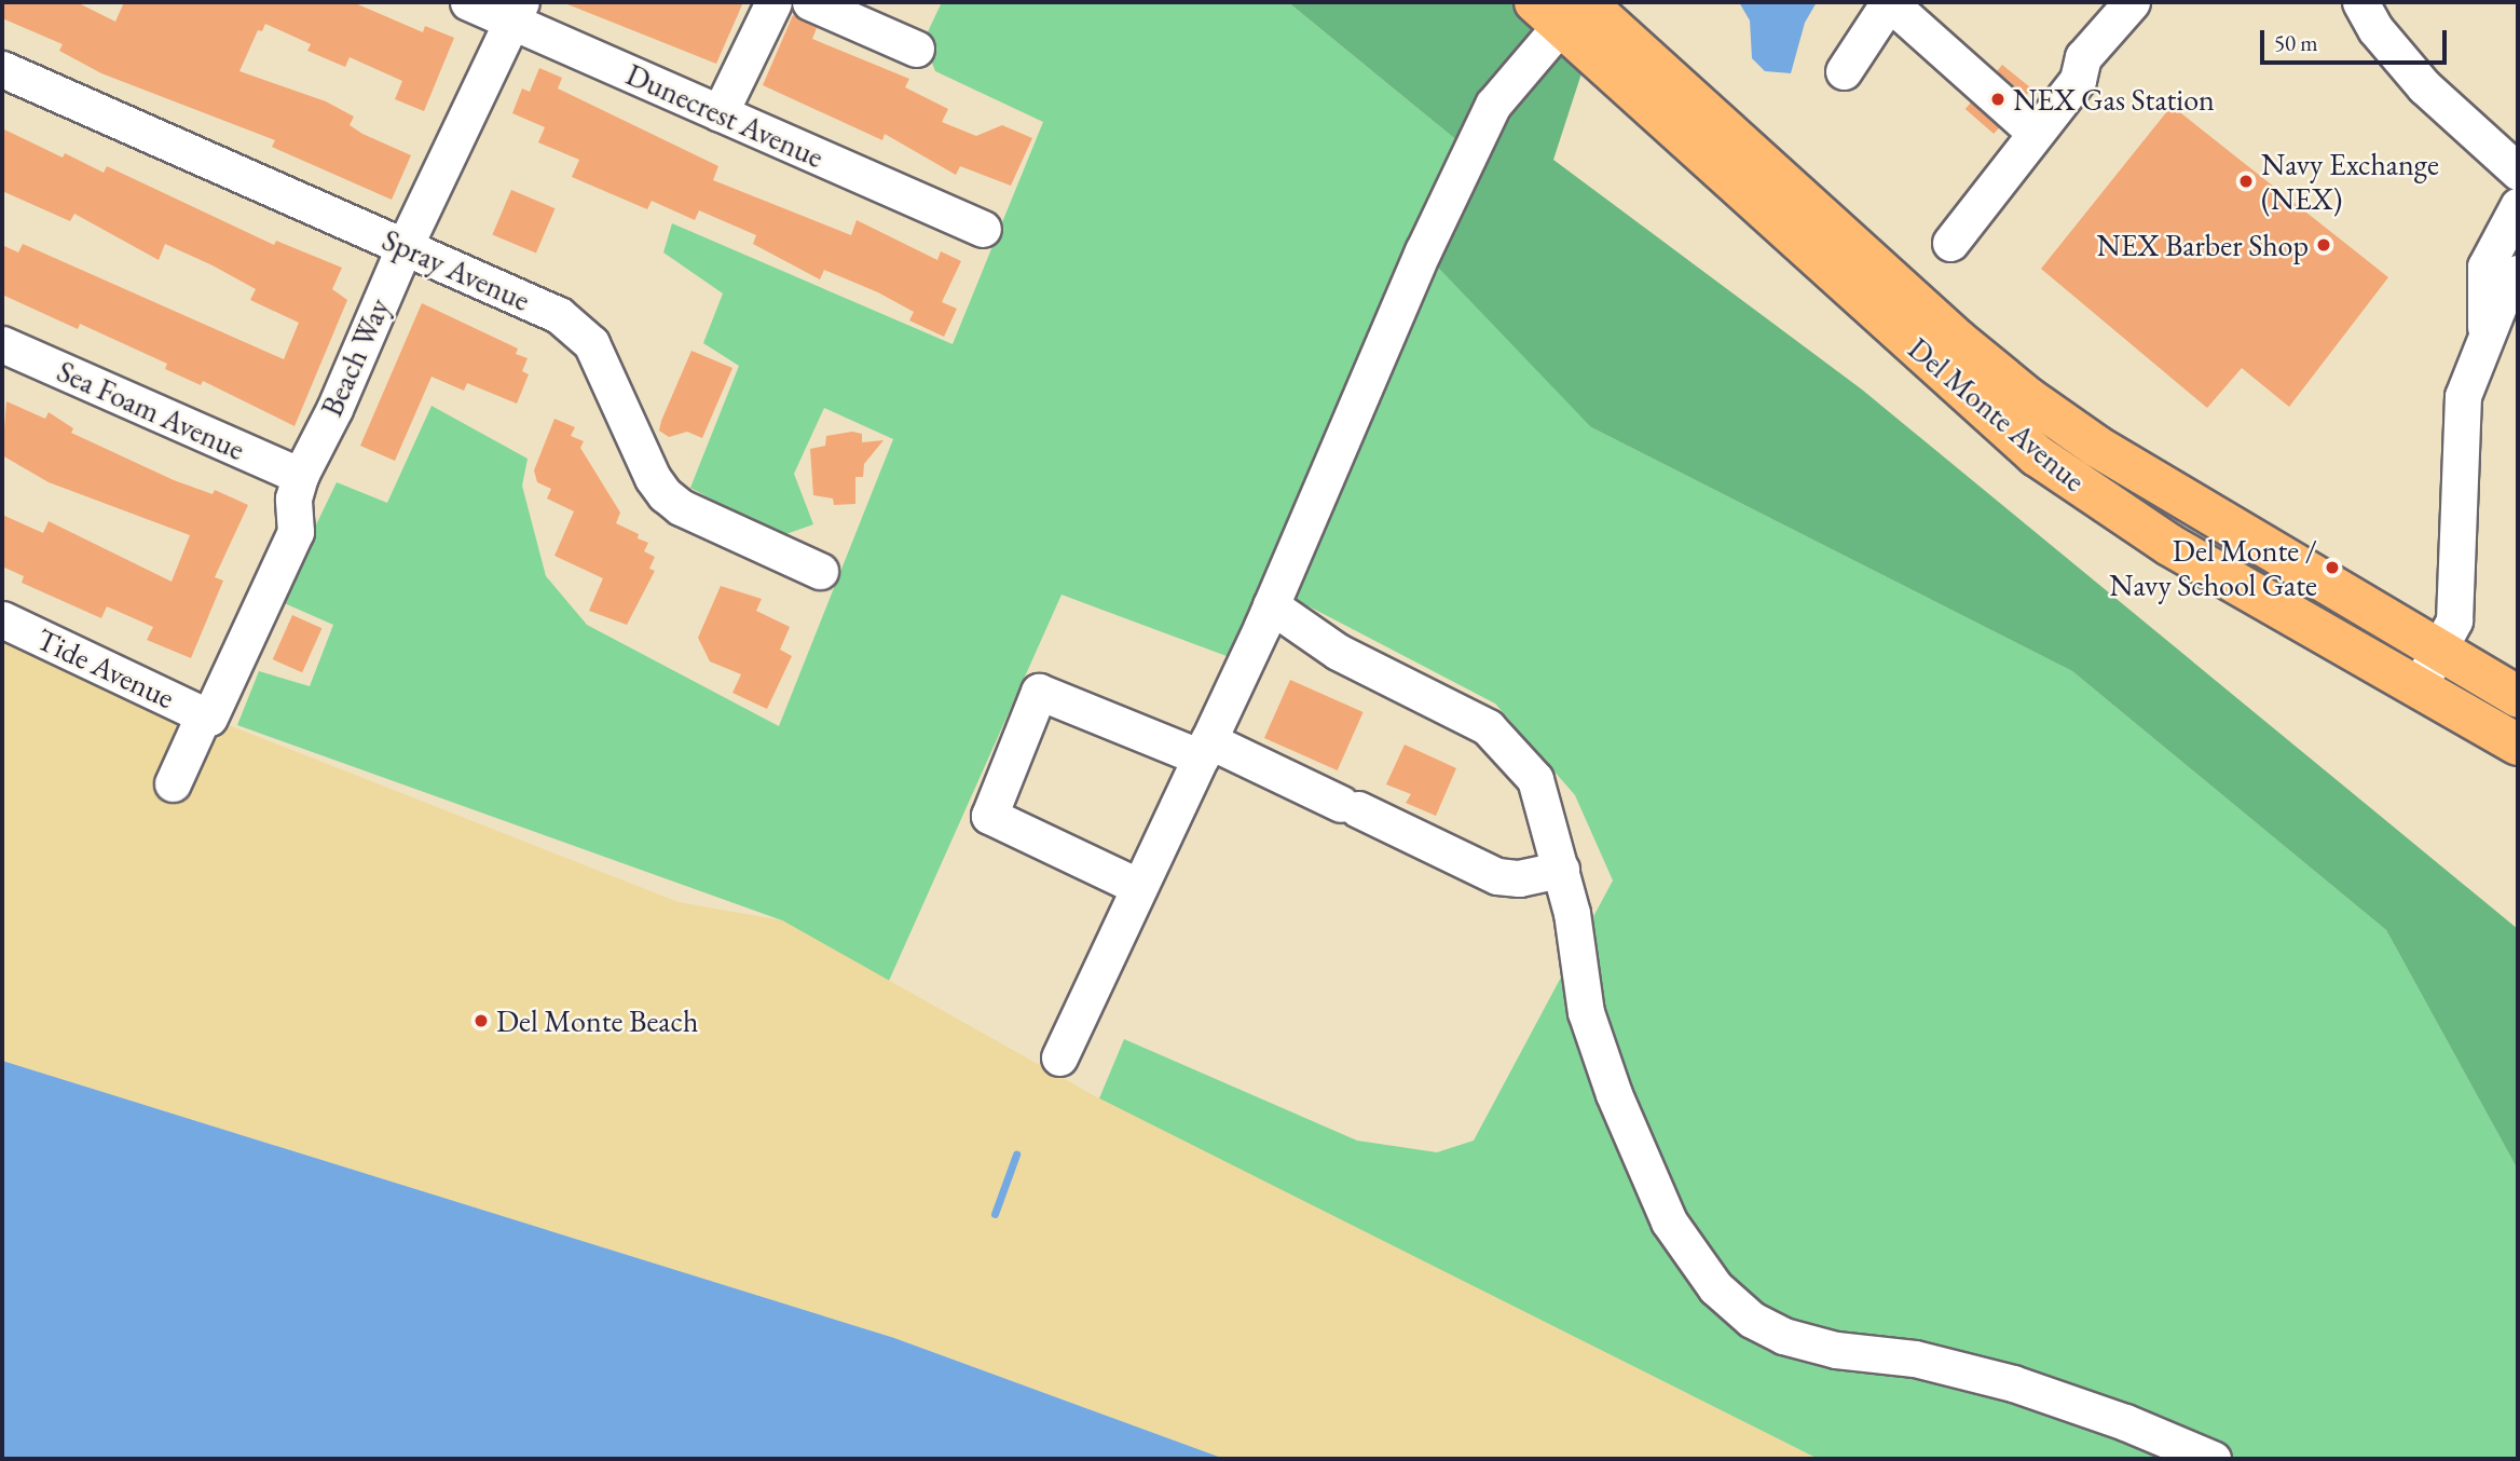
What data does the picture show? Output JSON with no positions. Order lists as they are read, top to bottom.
{
  "streets": {
    "main road": ["Del Monte Avenue"],
    "street": [
      "Dunecrest Avenue",
      "Spray Avenue",
      "Beach Way",
      "Sea Foam Avenue",
      "Tide Avenue"
    ]
  },
  "crossings": [
    ["Dunecrest Avenue", "Beach Way"],
    ["Spray Avenue", "Beach Way"],
    ["Beach Way", "Sea Foam Avenue"],
    ["Beach Way", "Tide Avenue"]
  ],
  "places": [
    "NEX Gas Station",
    "Navy Exchange (NEX)",
    "NEX Barber Shop",
    "Del Monte / Navy School Gate",
    "Del Monte Beach"
  ],
  "scale_bar": "50 m"
}
